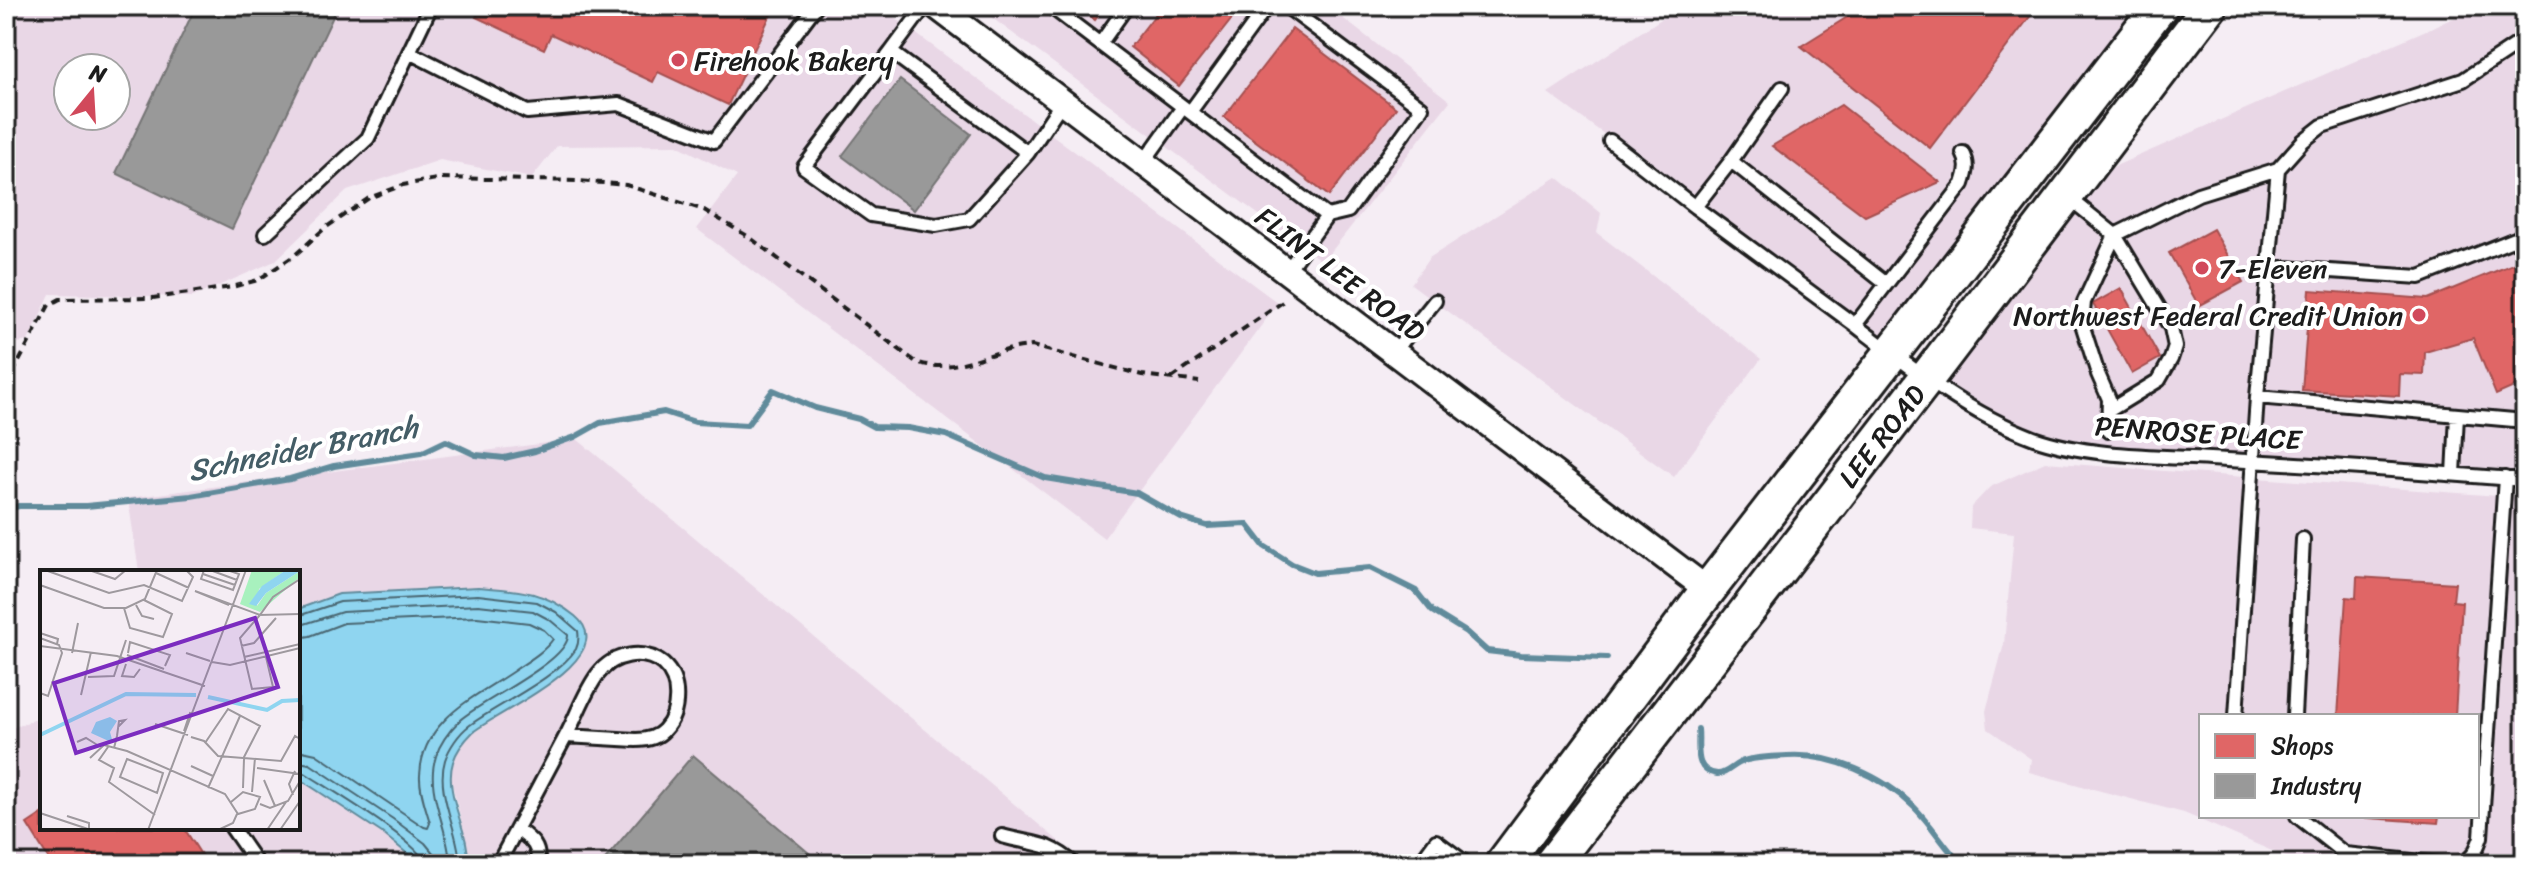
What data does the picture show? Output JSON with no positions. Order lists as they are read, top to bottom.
{
  "streets": {
    "street": ["FLINT LEE ROAD", "LEE ROAD"],
    "lane": ["PENROSE PLACE"]
  },
  "crossings": [
    ["FLINT LEE ROAD", "LEE ROAD"],
    ["PENROSE PLACE", "LEE ROAD"]
  ],
  "water": ["Schneider Branch"],
  "places": ["Firehook Bakery", "7-Eleven", "Northwest Federal Credit Union"],
  "legend": ["Shops", "Industry"],
  "north": "top"
}
